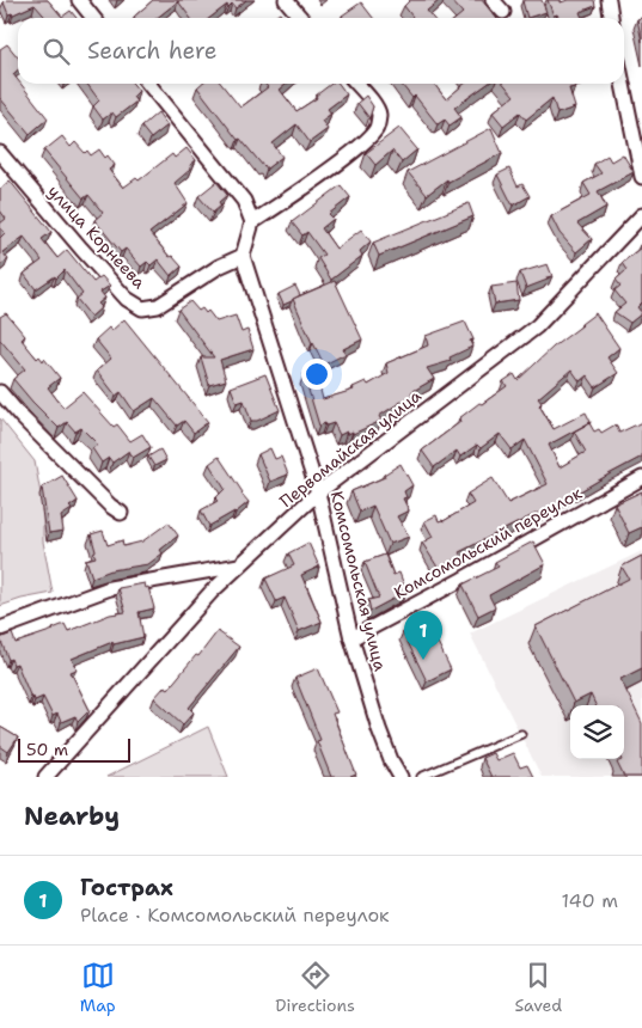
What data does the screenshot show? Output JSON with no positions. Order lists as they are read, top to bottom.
{
  "streets": {
    "street": [
      "улица Корнеева",
      "Первомайская улица",
      "Комсомольский переулок",
      "Комсомольская улица"
    ]
  },
  "crossings": [
    ["улица Корнеева", "Комсомольская улица"],
    ["Первомайская улица", "Комсомольская улица"],
    ["Комсомольский переулок", "Комсомольская улица"]
  ],
  "scale_bar": "50 m",
  "page": {
    "search": "Search here",
    "pins": "1",
    "scale": "50 m",
    "heading": "Nearby",
    "list": [
      {
        "mark": "1",
        "name": "Гострах",
        "note": "Place · Комсомольский переулок",
        "value": "140 m"
      }
    ],
    "nav": ["Map", "Directions", "Saved"]
  }
}
